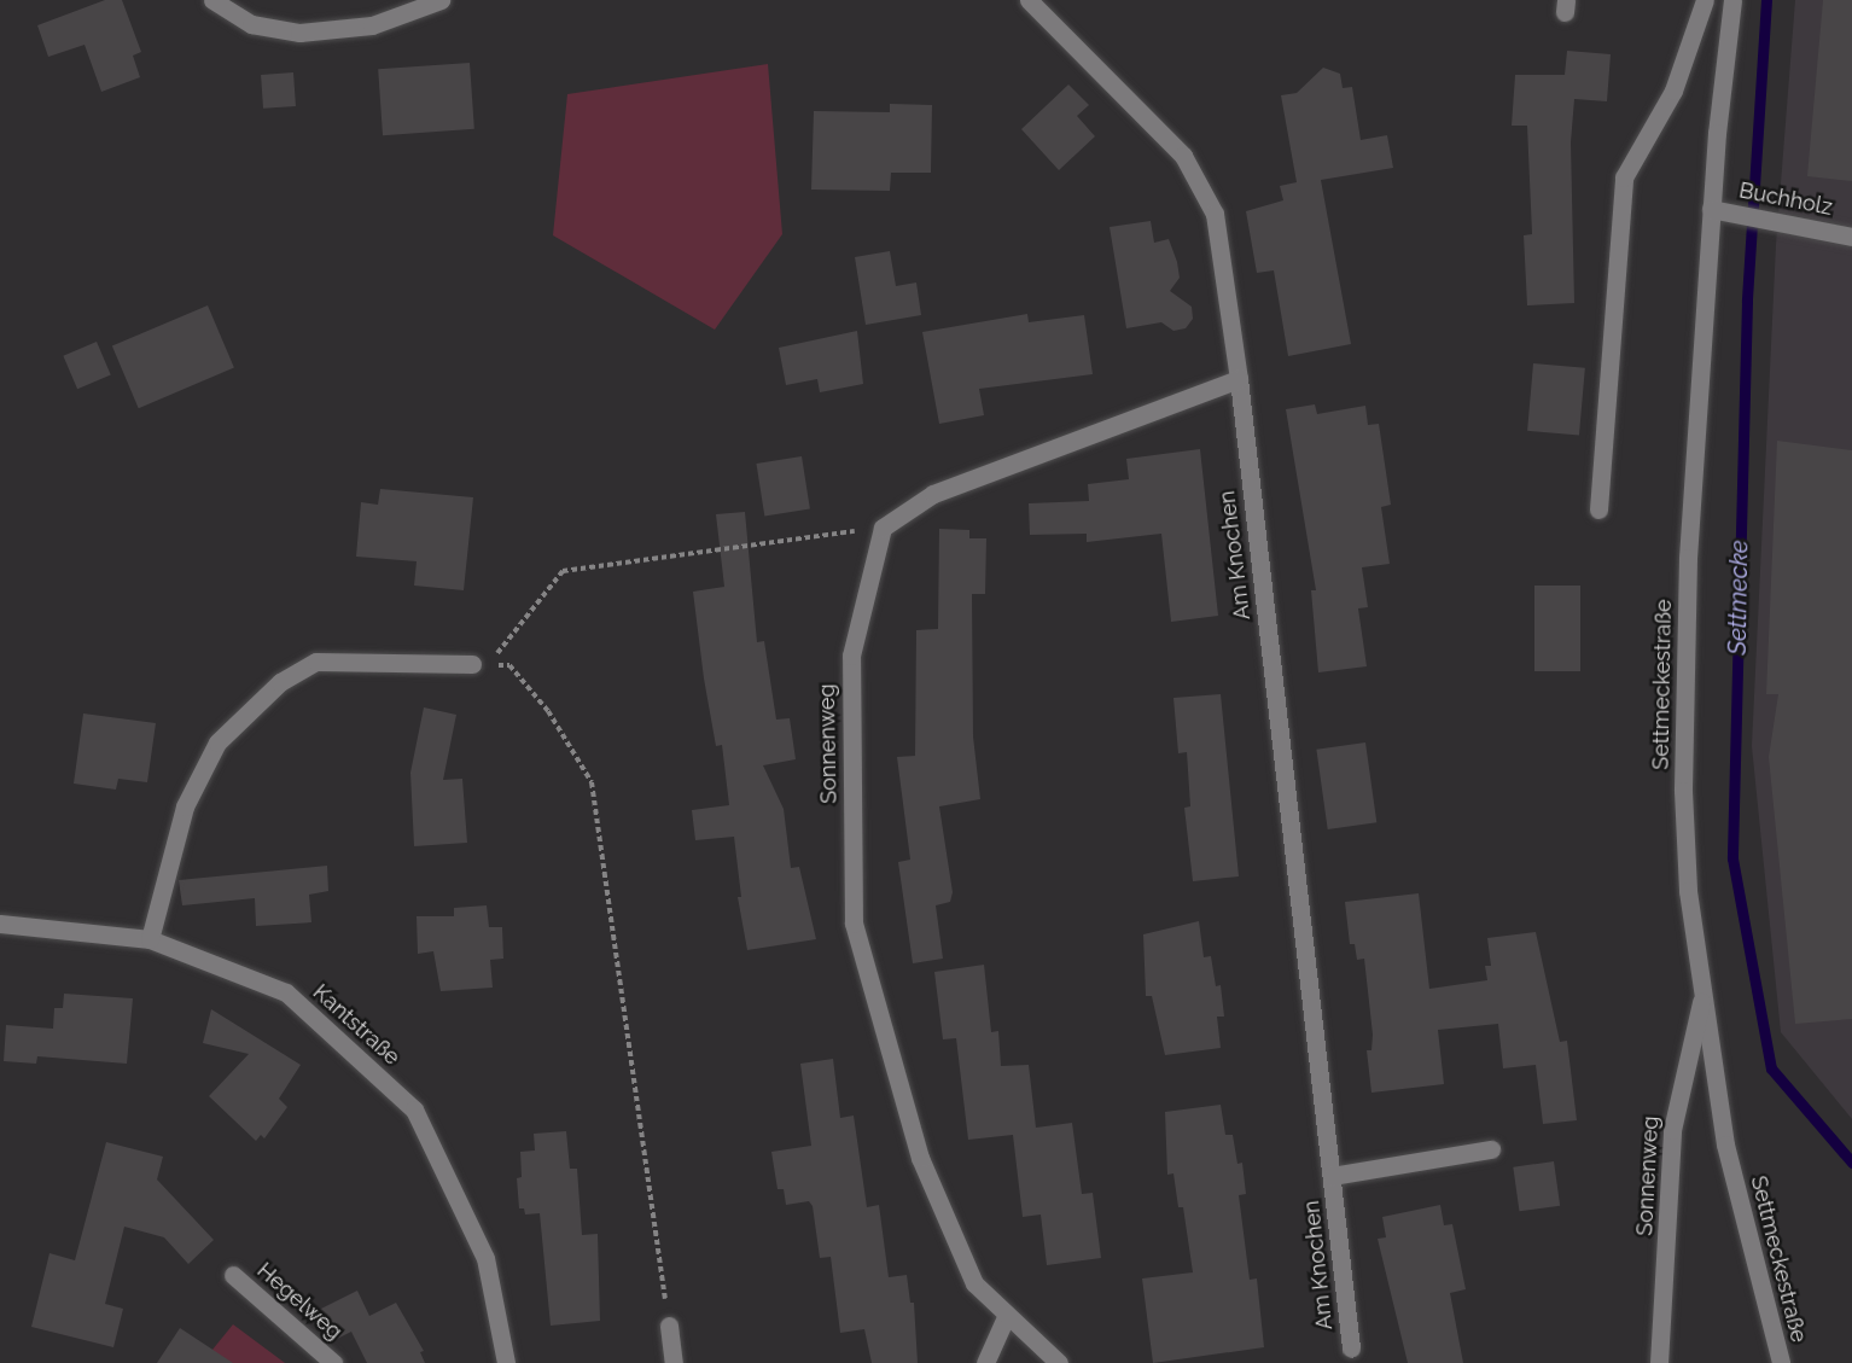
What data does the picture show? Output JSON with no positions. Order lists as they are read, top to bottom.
{
  "streets": {
    "street": [
      "Buchholz",
      "Am Knochen",
      "Settmeckestraße",
      "Sonnenweg",
      "Kantstraße",
      "Hegelweg"
    ]
  },
  "crossings": [
    ["Buchholz", "Settmeckestraße"],
    ["Settmeckestraße", "Sonnenweg"]
  ],
  "water": ["Settmecke"]
}
